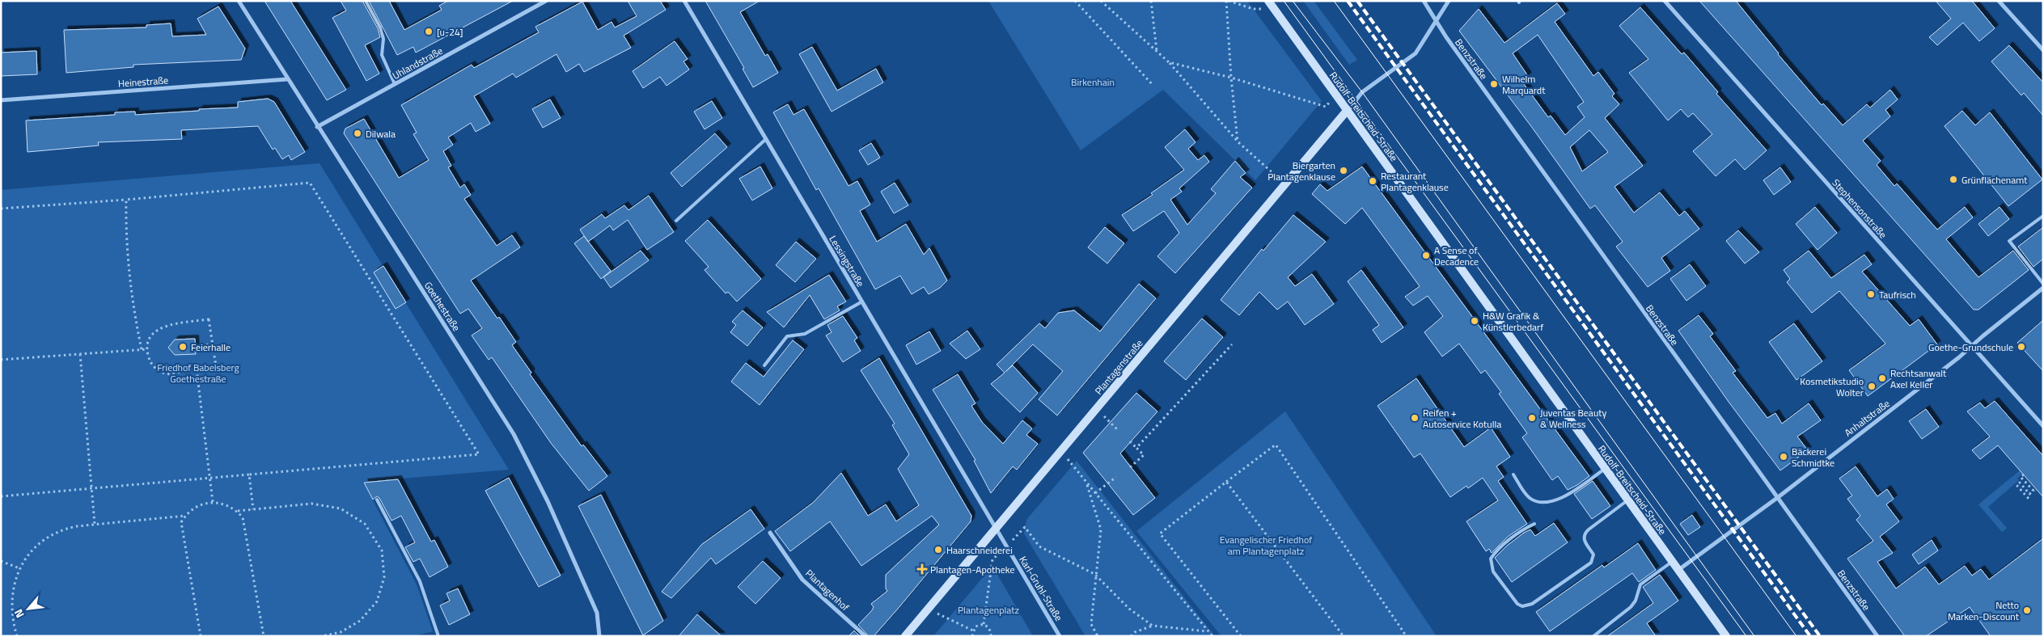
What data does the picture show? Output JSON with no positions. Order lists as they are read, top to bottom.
{
  "streets": {
    "street": [
      "Benzstraße",
      "Uhlandstraße",
      "Heinestraße",
      "Rudolf-Breitscheid-Straße",
      "Stephensonstraße",
      "Lessingstraße",
      "Goethestraße",
      "Plantagenstraße",
      "Anhaltstraße",
      "Karl-Gruhl-Straße",
      "Plantagenhof"
    ]
  },
  "crossings": [
    ["Benzstraße", "Anhaltstraße"],
    ["Uhlandstraße", "Goethestraße"],
    ["Heinestraße", "Goethestraße"],
    ["Rudolf-Breitscheid-Straße", "Plantagenstraße"],
    ["Rudolf-Breitscheid-Straße", "Anhaltstraße"],
    ["Stephensonstraße", "Anhaltstraße"],
    ["Lessingstraße", "Plantagenstraße"],
    ["Lessingstraße", "Karl-Gruhl-Straße"],
    ["Plantagenstraße", "Karl-Gruhl-Straße"]
  ],
  "parks": [
    "Birkenhain",
    "Friedhof Babelsberg Goethestraße",
    "Evangelischer Friedhof am Plantagenplatz",
    "Plantagenplatz"
  ],
  "places": {
    "other": [
      "[u-24]",
      "Wilhelm Marquardt",
      "Dilwala",
      "Biergarten Plantagenklause",
      "Grünflächenamt",
      "Restaurant Plantagenklause",
      "A Sense of Decadence",
      "Taufrisch",
      "H&W Grafik & Künstlerbedarf",
      "Feierhalle",
      "Goethe-Grundschule",
      "Rechtsanwalt Axel Keller",
      "Kosmetikstudio Wolter",
      "Reifen + Autoservice Kotulla",
      "Juventas Beauty & Wellness",
      "Bäckerei Schmidtke",
      "Haarschneiderei",
      "Netto Marken-Discount"
    ],
    "health": ["Plantagen-Apotheke"]
  },
  "north": "bottom left"
}
